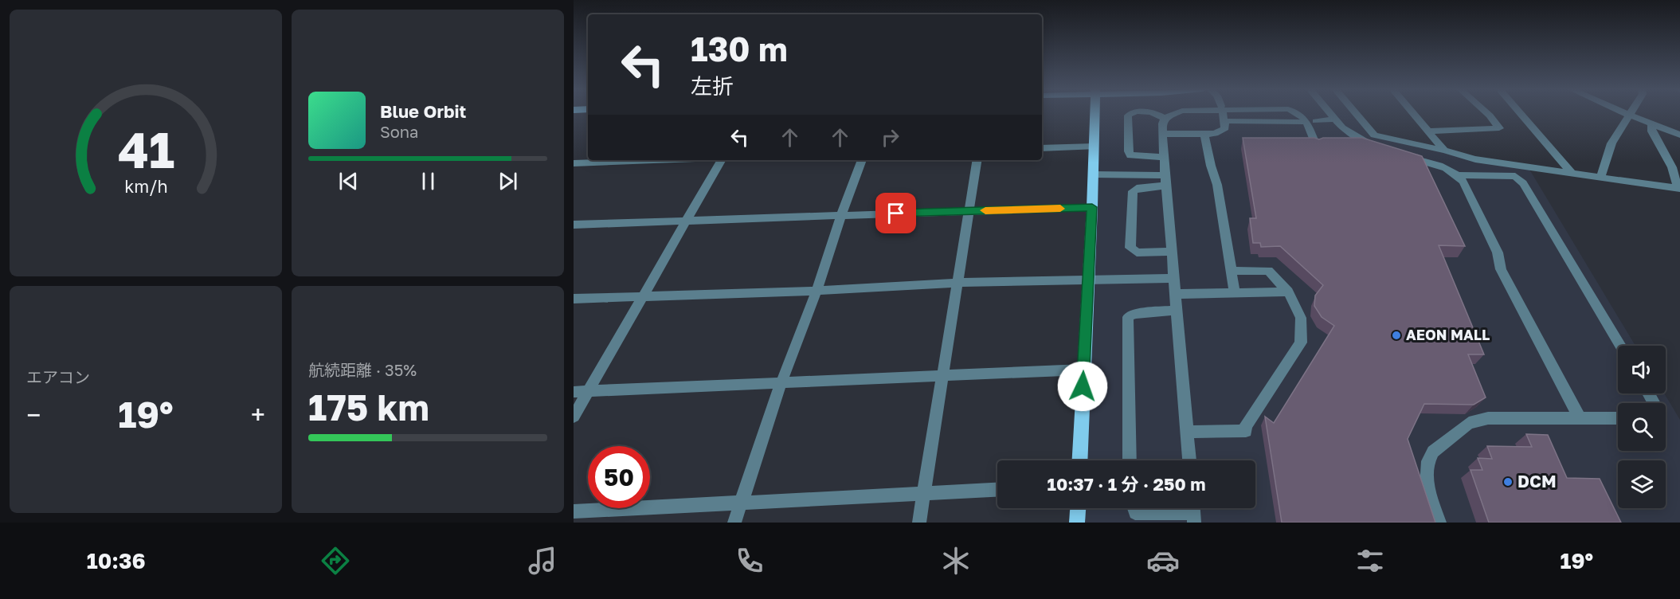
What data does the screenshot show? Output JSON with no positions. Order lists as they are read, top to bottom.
{
  "places": ["AEON MALL", "DCM"],
  "page": {
    "turn": ["130 m", "左折"],
    "song": ["Blue Orbit", "Sona"],
    "tile": [
      "エアコン",
      ["航続距離 · 35%", "175 km"]
    ],
    "heat": ["−", "19°", "+"],
    "limit": "50",
    "trip": "10:37 · 1 分 · 250 m",
    "tabs": ["10:36", "19°"],
    "gauge": ["41", "km/h"]
  }
}
